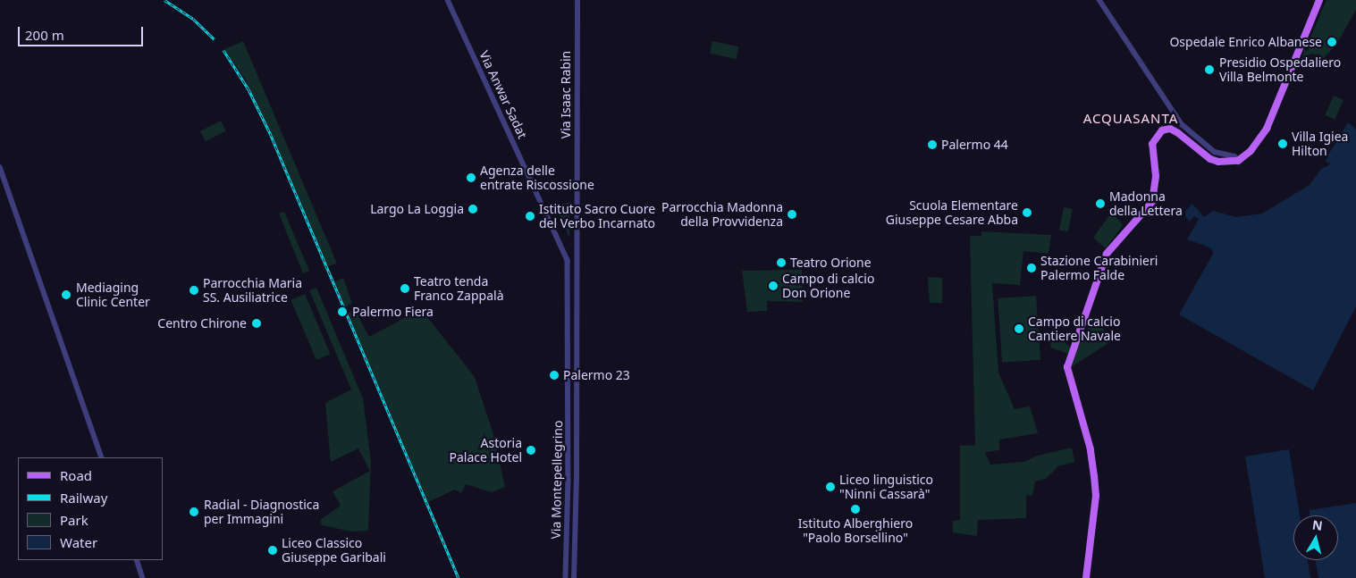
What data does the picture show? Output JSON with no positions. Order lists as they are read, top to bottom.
{
  "streets": {
    "street": ["Via Anwar Sadat", "Via Isaac Rabin", "Via Montepellegrino"]
  },
  "crossings": [
    ["Via Anwar Sadat", "Via Montepellegrino"],
    ["Via Isaac Rabin", "Via Montepellegrino"]
  ],
  "districts": ["ACQUASANTA"],
  "places": [
    "Ospedale Enrico Albanese",
    "Presidio Ospedaliero Villa Belmonte",
    "Villa Igiea Hilton",
    "Palermo 44",
    "Agenza delle entrate Riscossione",
    "Madonna della Lettera",
    "Largo La Loggia",
    "Scuola Elementare Giuseppe Cesare Abba",
    "Parrocchia Madonna della Provvidenza",
    "Istituto Sacro Cuore del Verbo Incarnato",
    "Teatro Orione",
    "Stazione Carabinieri Palermo Falde",
    "Campo di calcio Don Orione",
    "Teatro tenda Franco Zappalà",
    "Parrocchia Maria SS. Ausiliatrice",
    "Mediaging Clinic Center",
    "Palermo Fiera",
    "Centro Chirone",
    "Campo di calcio Cantiere Navale",
    "Palermo 23",
    "Astoria Palace Hotel",
    "Liceo linguistico \"Ninni Cassarà\"",
    "Istituto Alberghiero \"Paolo Borsellino\"",
    "Radial - Diagnostica per Immagini",
    "Liceo Classico Giuseppe Garibali"
  ],
  "legend": [
    "Road",
    "Railway",
    "Park",
    "Water"
  ],
  "scale_bar": "200 m",
  "north": "top"
}
